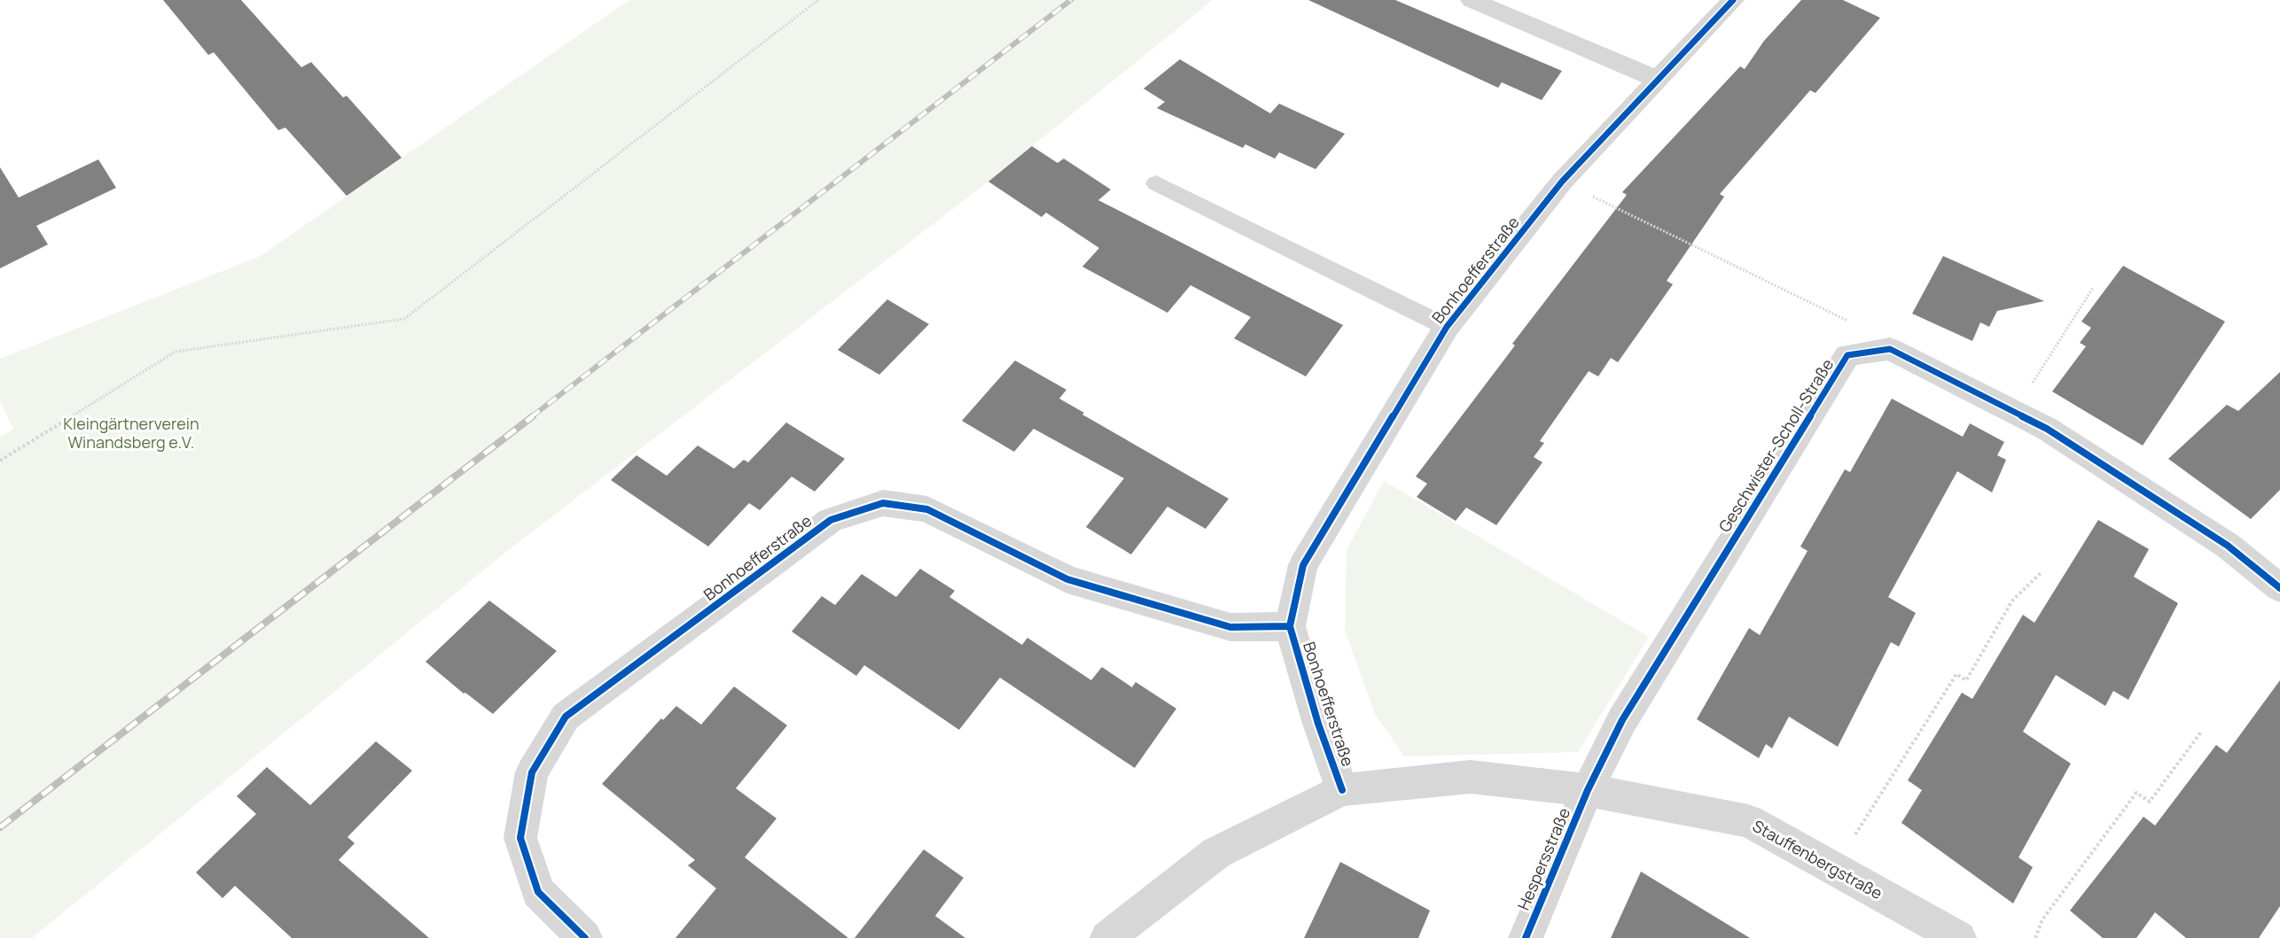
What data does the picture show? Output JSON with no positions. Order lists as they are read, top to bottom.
{
  "streets": {
    "street": [
      "Bonhoefferstraße",
      "Geschwister-Scholl-Straße",
      "Hespersstraße",
      "Stauffenbergstraße"
    ]
  },
  "crossings": [
    ["Bonhoefferstraße", "Stauffenbergstraße"],
    ["Geschwister-Scholl-Straße", "Hespersstraße"],
    ["Geschwister-Scholl-Straße", "Stauffenbergstraße"],
    ["Hespersstraße", "Stauffenbergstraße"]
  ],
  "parks": ["Kleingärtnerverein Winandsberg e.V."]
}
